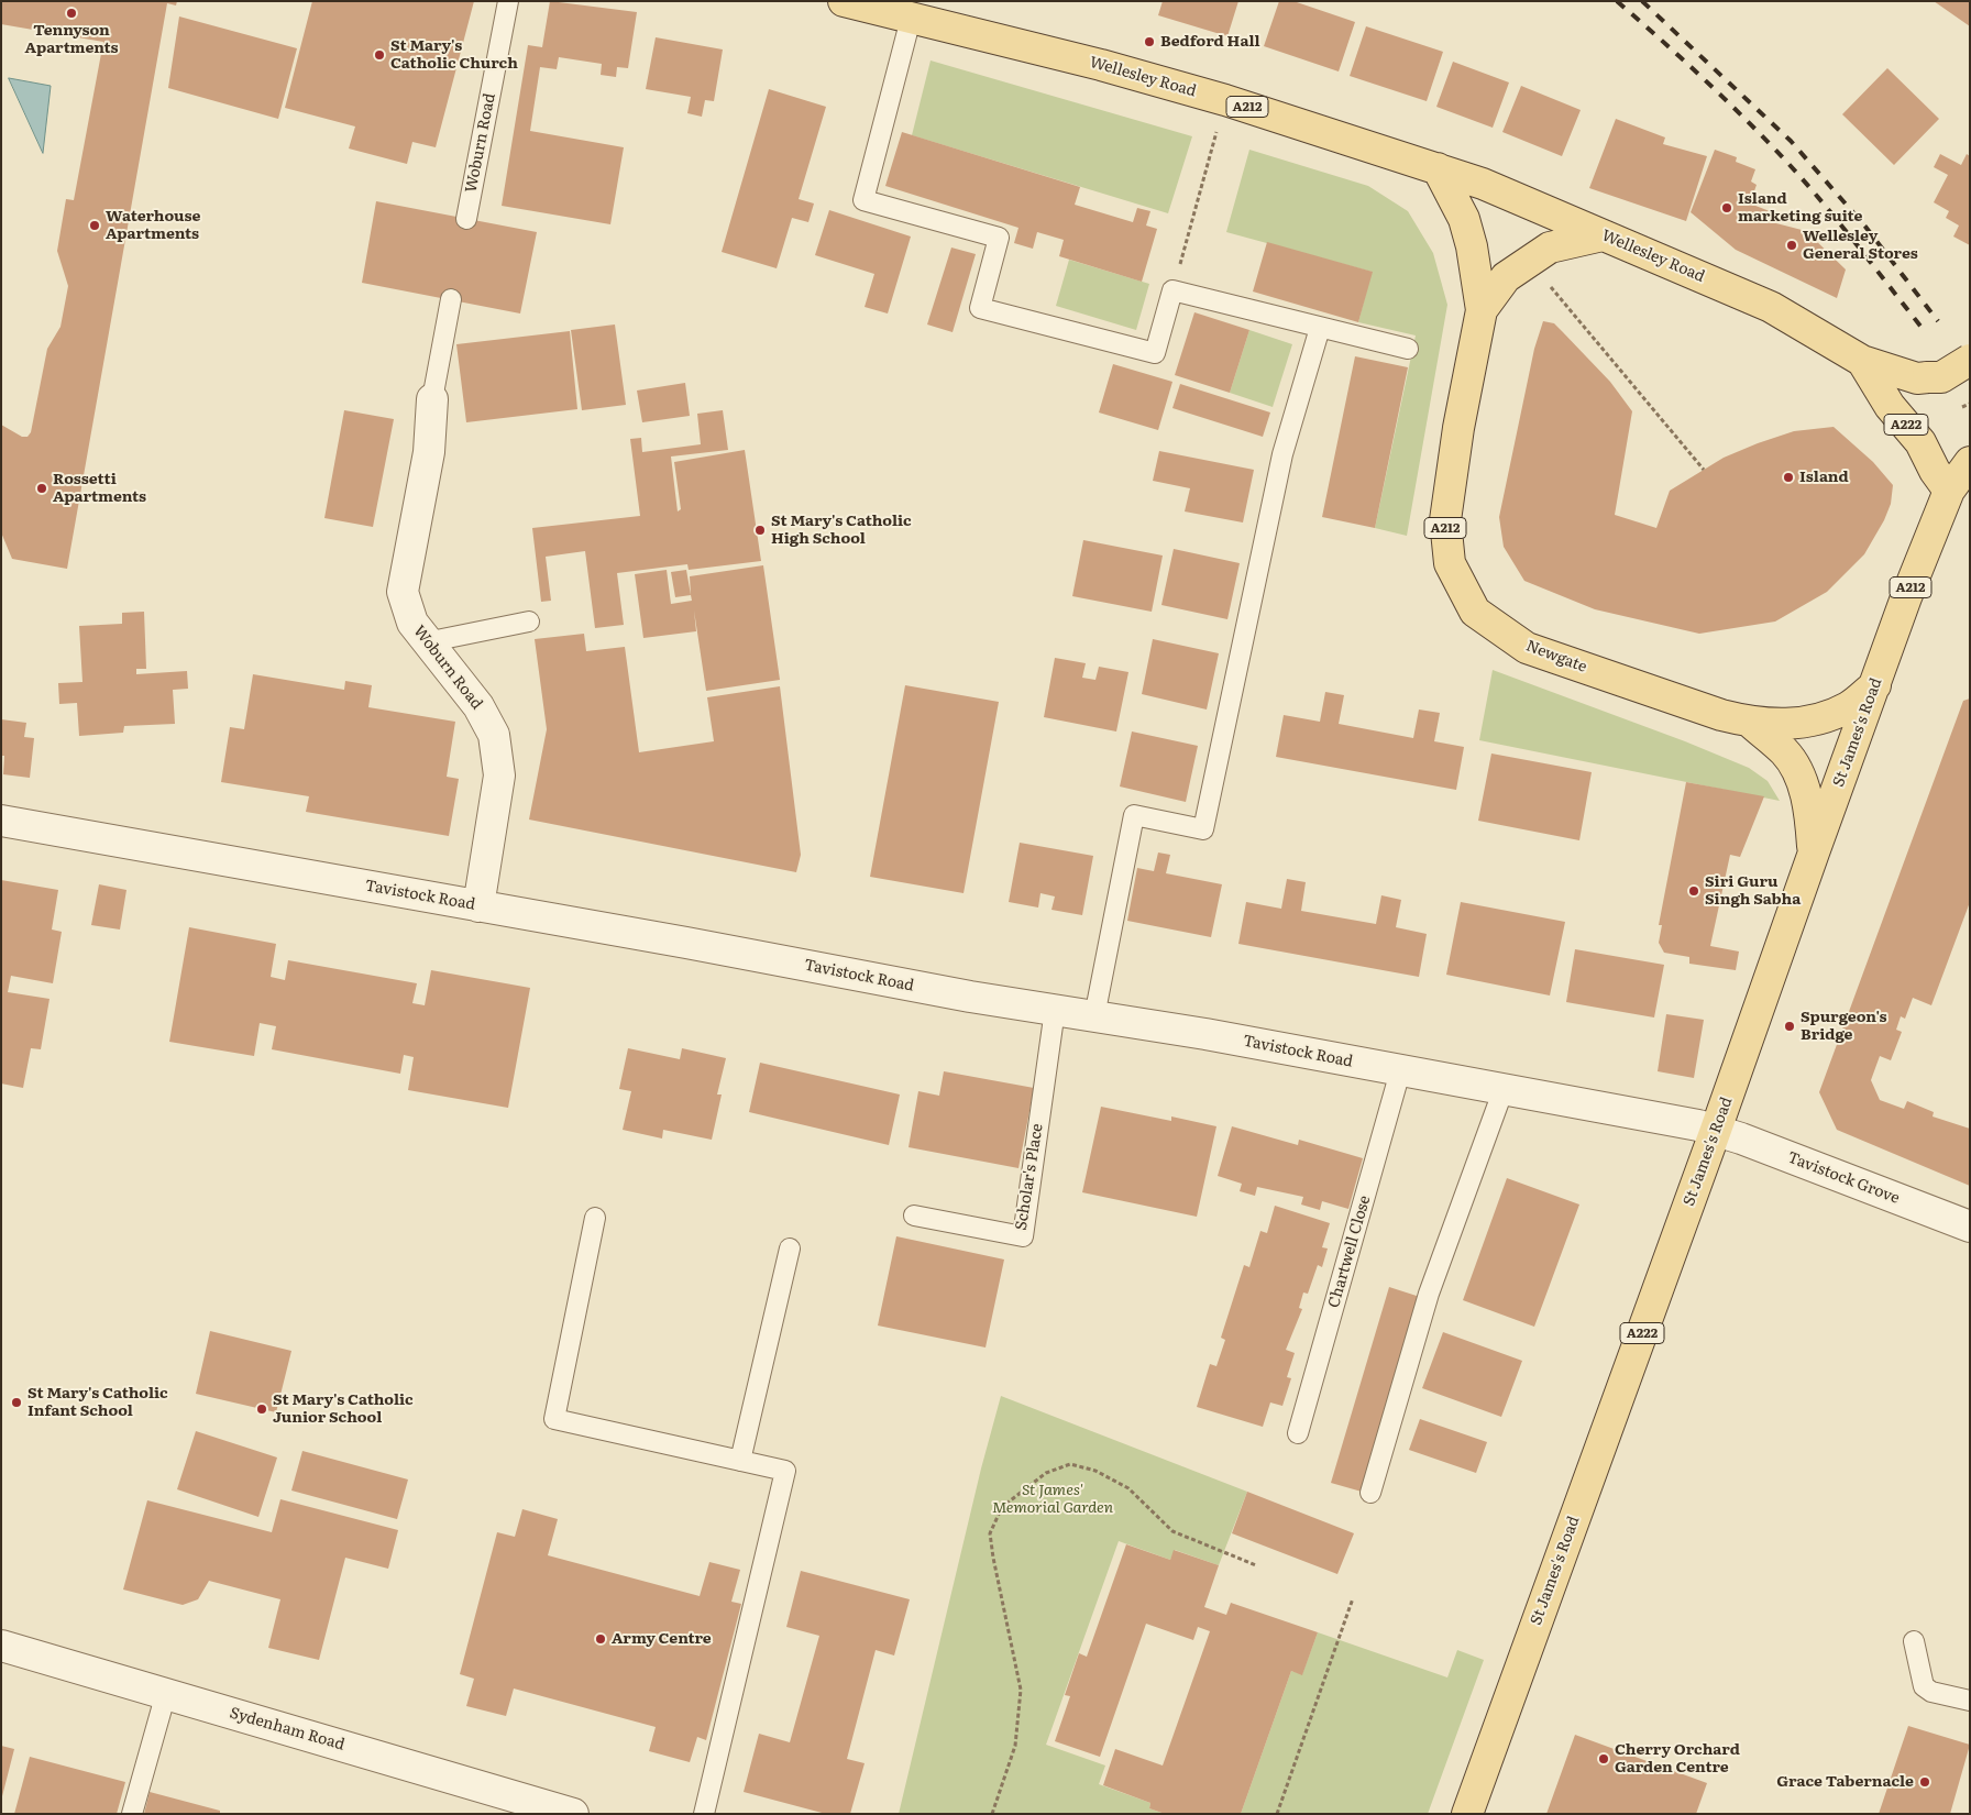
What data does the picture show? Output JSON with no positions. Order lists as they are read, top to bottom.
{
  "streets": {
    "main road": [
      "Wellesley Road",
      "A212",
      "A222",
      "Newgate",
      "St James's Road"
    ],
    "street": [
      "Woburn Road",
      "Tavistock Road",
      "Tavistock Grove",
      "Sydenham Road"
    ],
    "lane": ["Scholar's Place", "Chartwell Close"]
  },
  "crossings": [
    ["Wellesley Road", "A212"],
    ["Wellesley Road", "A222"],
    ["A212", "A222"],
    ["A212", "Newgate"],
    ["A212", "St James's Road"],
    ["Woburn Road", "Tavistock Road"],
    ["A222", "St James's Road"],
    ["St James's Road", "Tavistock Road"],
    ["St James's Road", "Tavistock Grove"],
    ["Tavistock Road", "Scholar's Place"],
    ["Tavistock Road", "Tavistock Grove"],
    ["Tavistock Road", "Chartwell Close"]
  ],
  "parks": ["St James' Memorial Garden"],
  "places": [
    "Tennyson Apartments",
    "Bedford Hall",
    "St Mary's Catholic Church",
    "Island marketing suite",
    "Waterhouse Apartments",
    "Wellesley General Stores",
    "Island",
    "Rossetti Apartments",
    "St Mary's Catholic High School",
    "Siri Guru Singh Sabha",
    "Spurgeon's Bridge",
    "St Mary's Catholic Infant School",
    "St Mary's Catholic Junior School",
    "Army Centre",
    "Cherry Orchard Garden Centre",
    "Grace Tabernacle"
  ]
}
